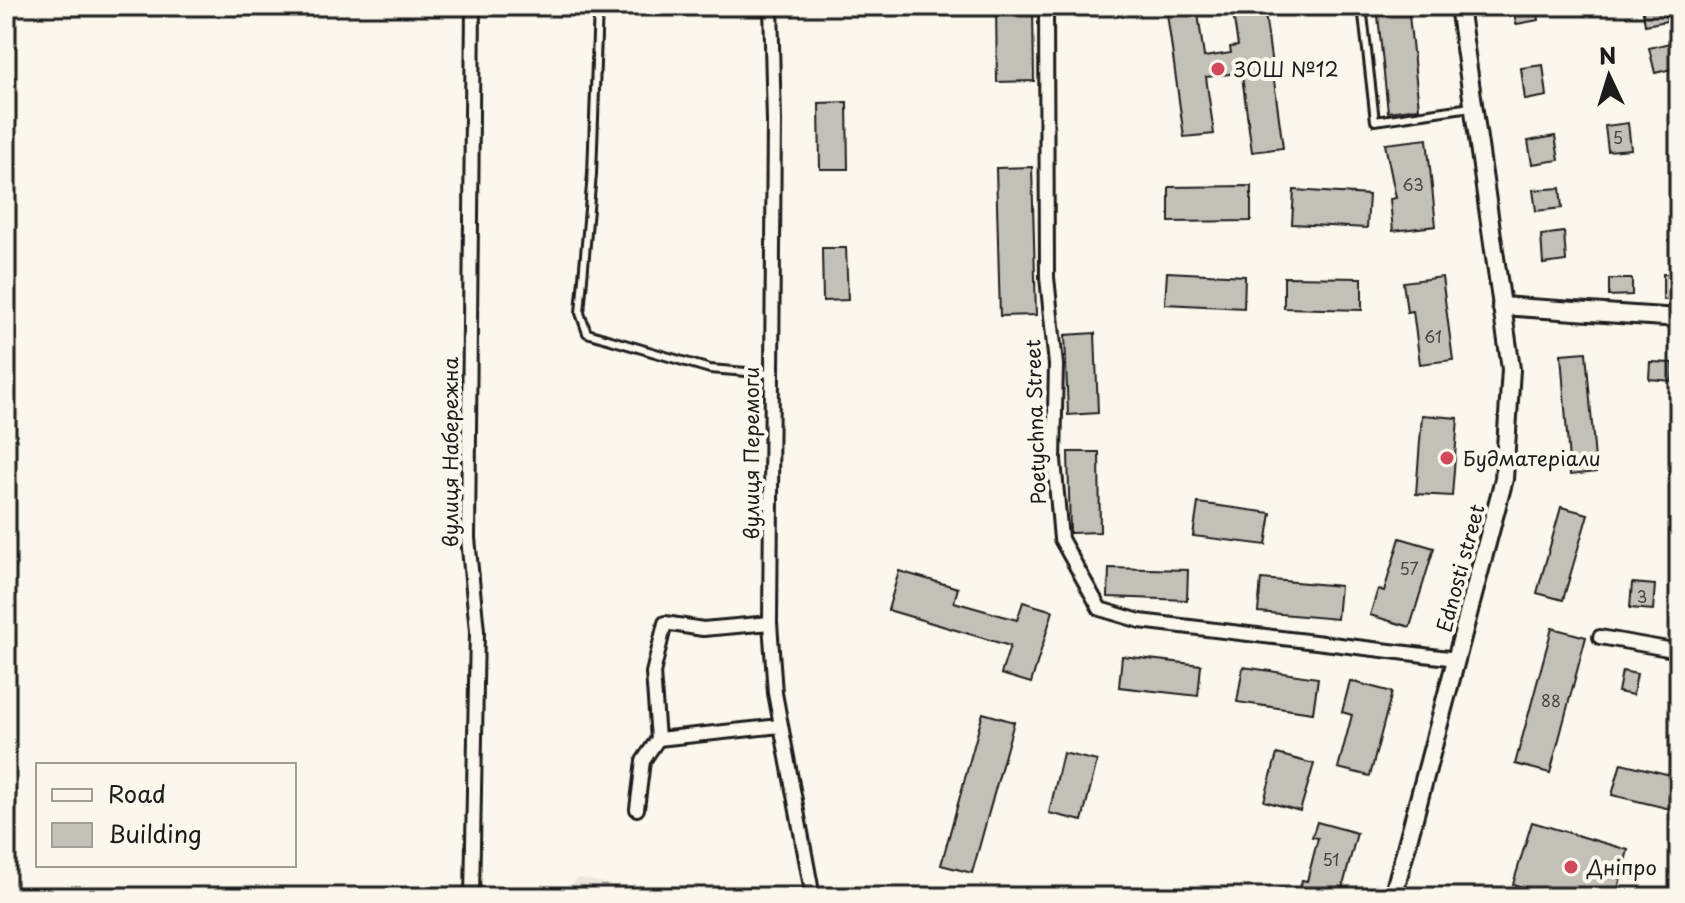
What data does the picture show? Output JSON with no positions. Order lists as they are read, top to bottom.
{
  "streets": {
    "street": [
      "Poetychna Street",
      "вулиця Набережна",
      "вулиця Перемоги",
      "Ednosti street"
    ]
  },
  "crossings": [
    ["Poetychna Street", "Ednosti street"]
  ],
  "places": ["ЗОШ №12", "Будматеріали", "Дніпро"],
  "house_numbers": [
    "5",
    "63",
    "61",
    "57",
    "3",
    "88",
    "51"
  ],
  "legend": ["Road", "Building"],
  "north": "top"
}
